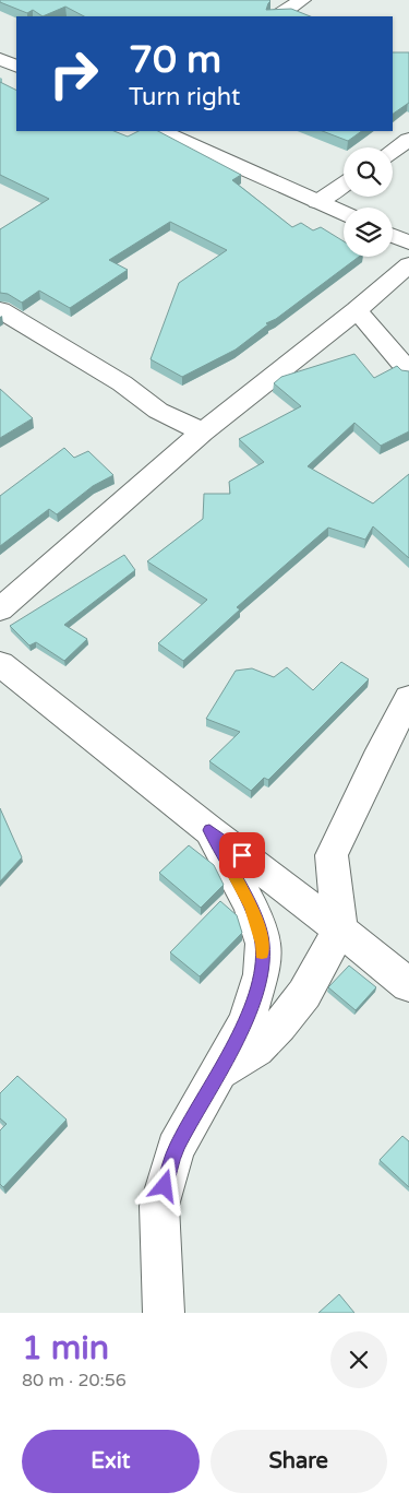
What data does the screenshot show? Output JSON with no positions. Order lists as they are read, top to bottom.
{
  "page": {
    "turn": ["70 m", "Turn right"],
    "heading": ["1 min", "80 m · 20:56"],
    "buttons": ["Exit", "Share"]
  }
}
